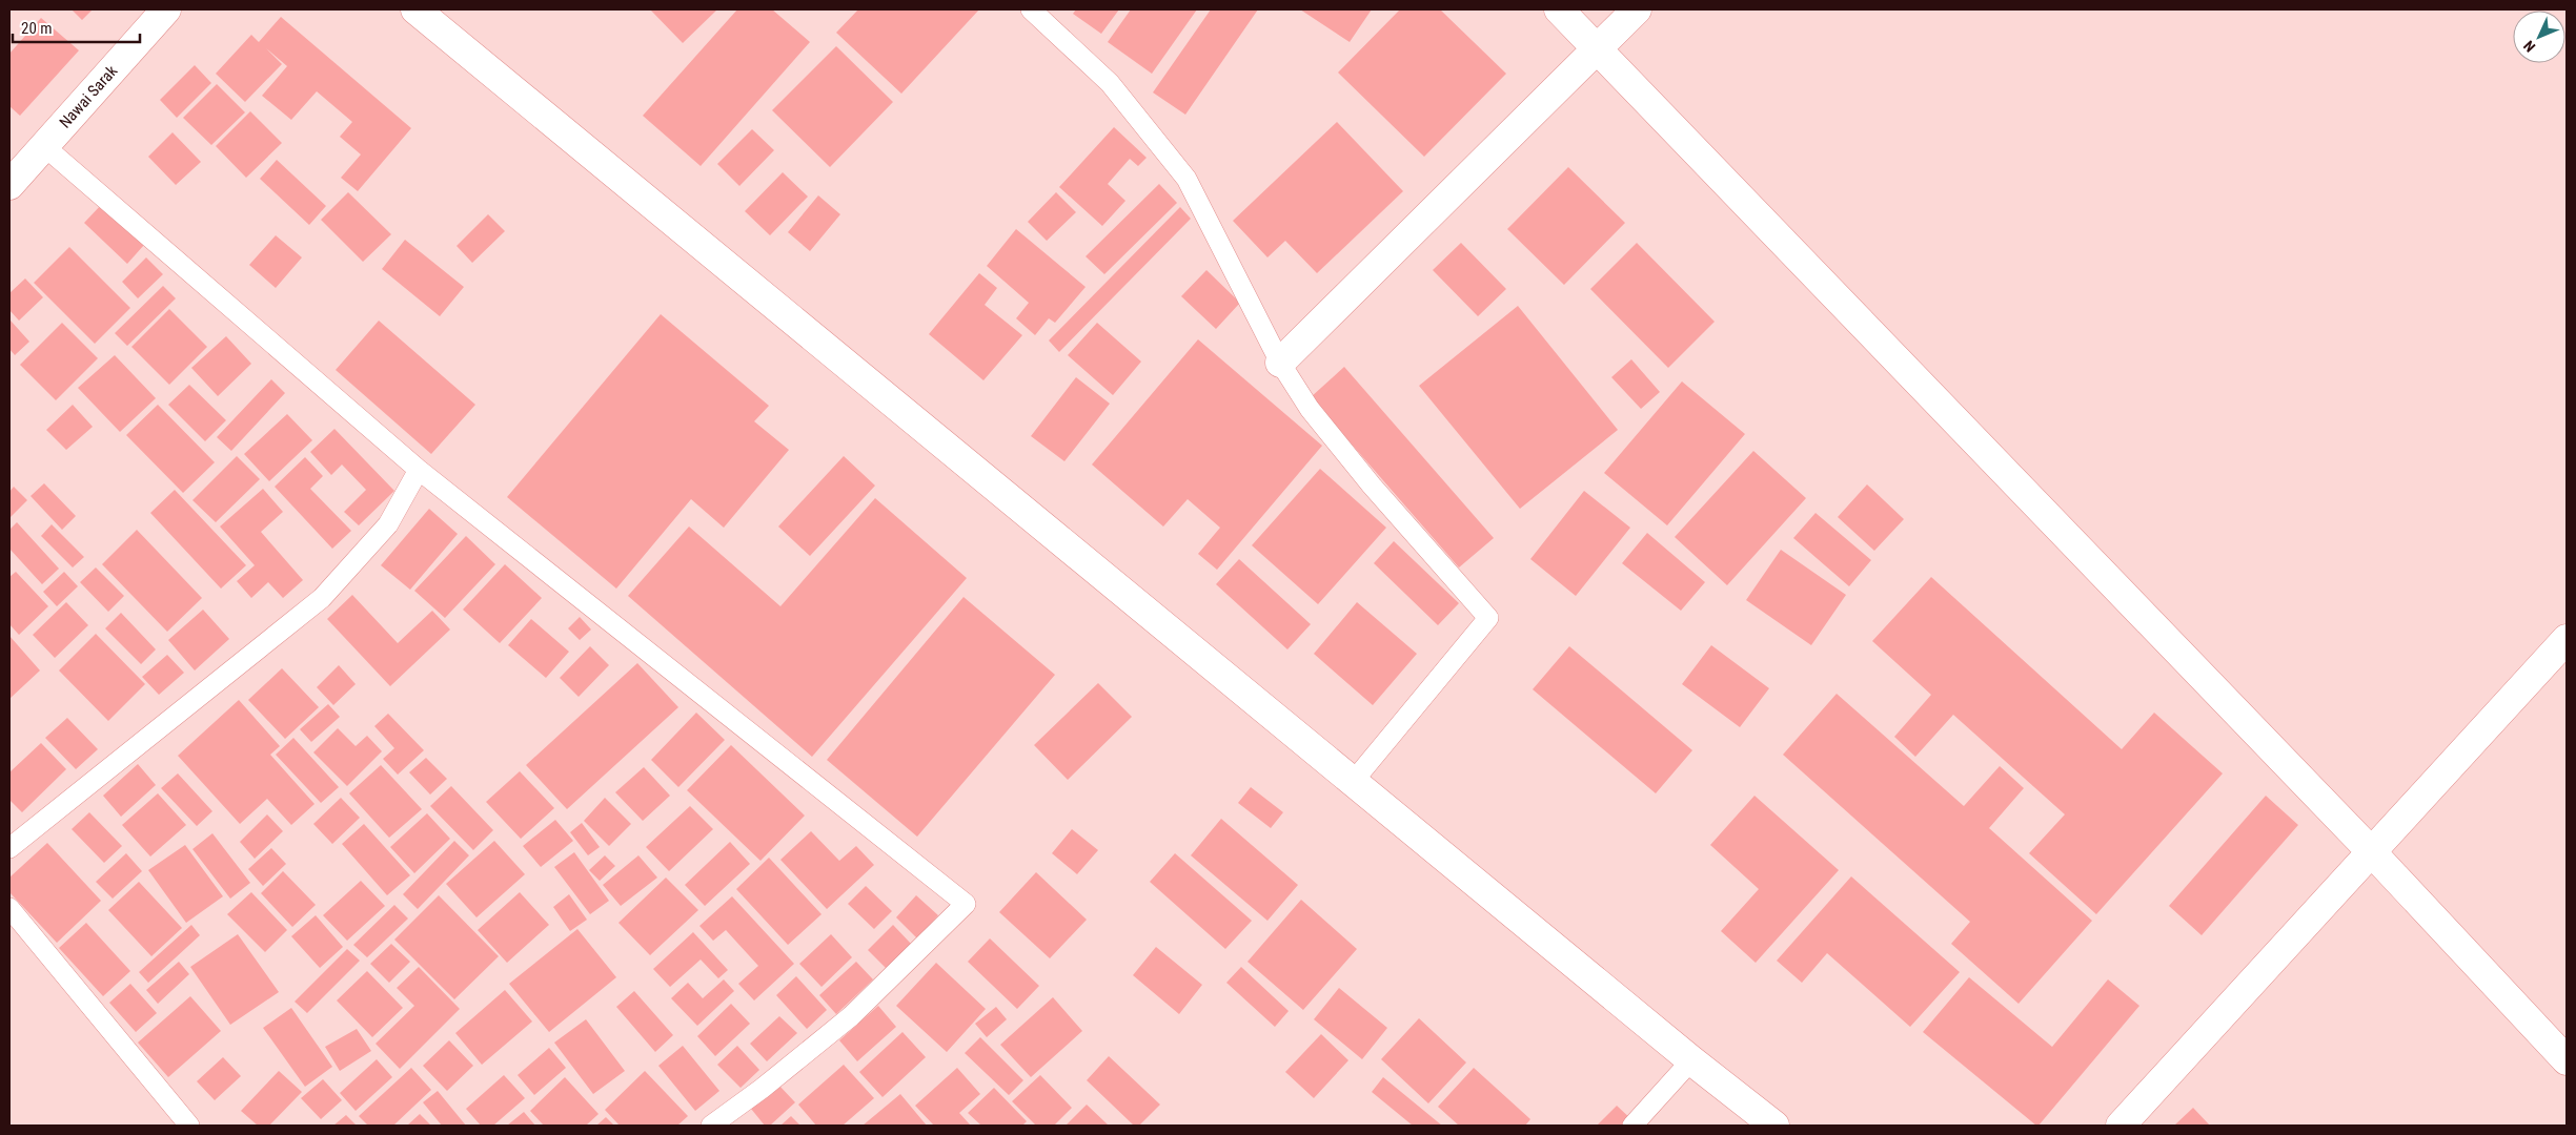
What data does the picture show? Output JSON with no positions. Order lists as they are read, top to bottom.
{
  "streets": {
    "street": ["Nawai Sarak"]
  },
  "scale_bar": "20 m",
  "north": "bottom left"
}
